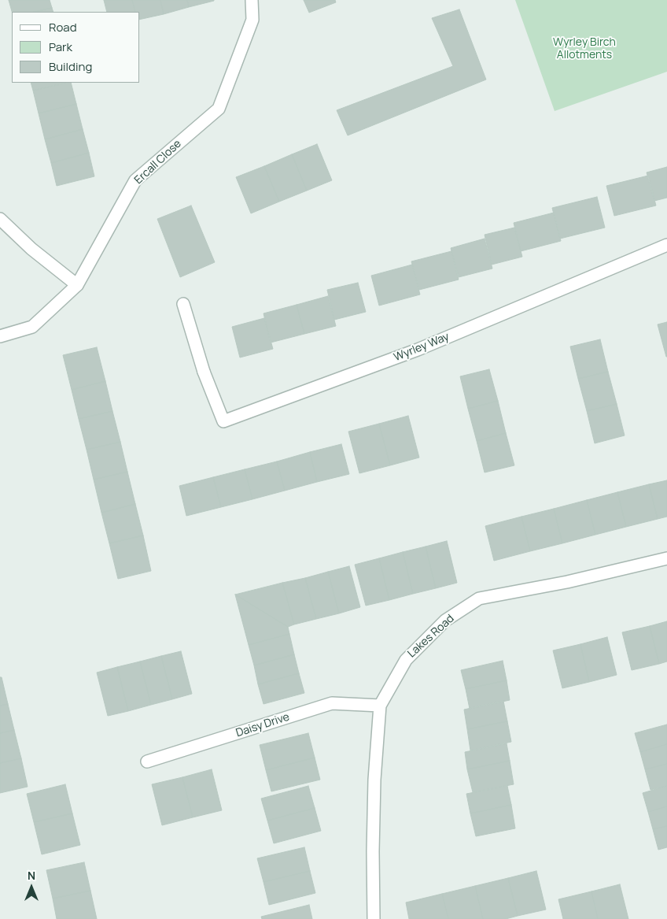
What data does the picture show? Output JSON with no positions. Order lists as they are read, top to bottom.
{
  "streets": {
    "street": [
      "Ercall Close",
      "Wyrley Way",
      "Lakes Road",
      "Daisy Drive"
    ]
  },
  "crossings": [
    ["Lakes Road", "Daisy Drive"]
  ],
  "parks": ["Wyrley Birch Allotments"],
  "legend": ["Road", "Park", "Building"],
  "north": "top"
}
